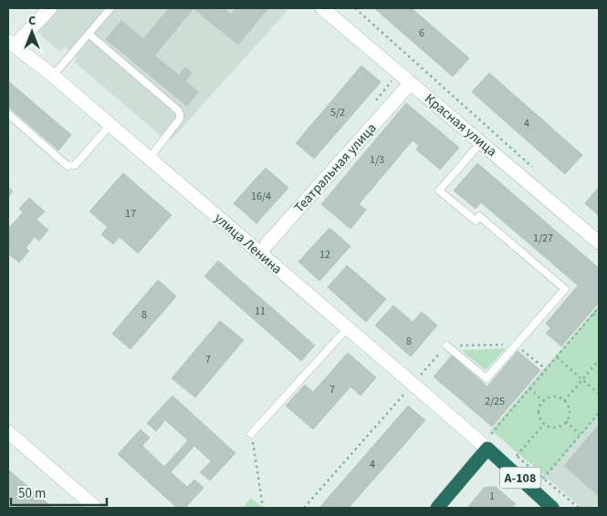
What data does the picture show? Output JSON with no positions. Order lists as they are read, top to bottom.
{
  "streets": {
    "highway": ["А-108"],
    "street": ["Красная улица", "Театральная улица", "улица Ленина"]
  },
  "crossings": [
    ["Красная улица", "Театральная улица"],
    ["Театральная улица", "улица Ленина"],
    ["улица Ленина", "А-108"]
  ],
  "house_numbers": [
    "6",
    "5/2",
    "4",
    "1/3",
    "16/4",
    "17",
    "1/27",
    "12",
    "11",
    "8",
    "8",
    "7",
    "7",
    "2/25",
    "4",
    "1"
  ],
  "scale_bar": "50 m",
  "north": "top"
}
